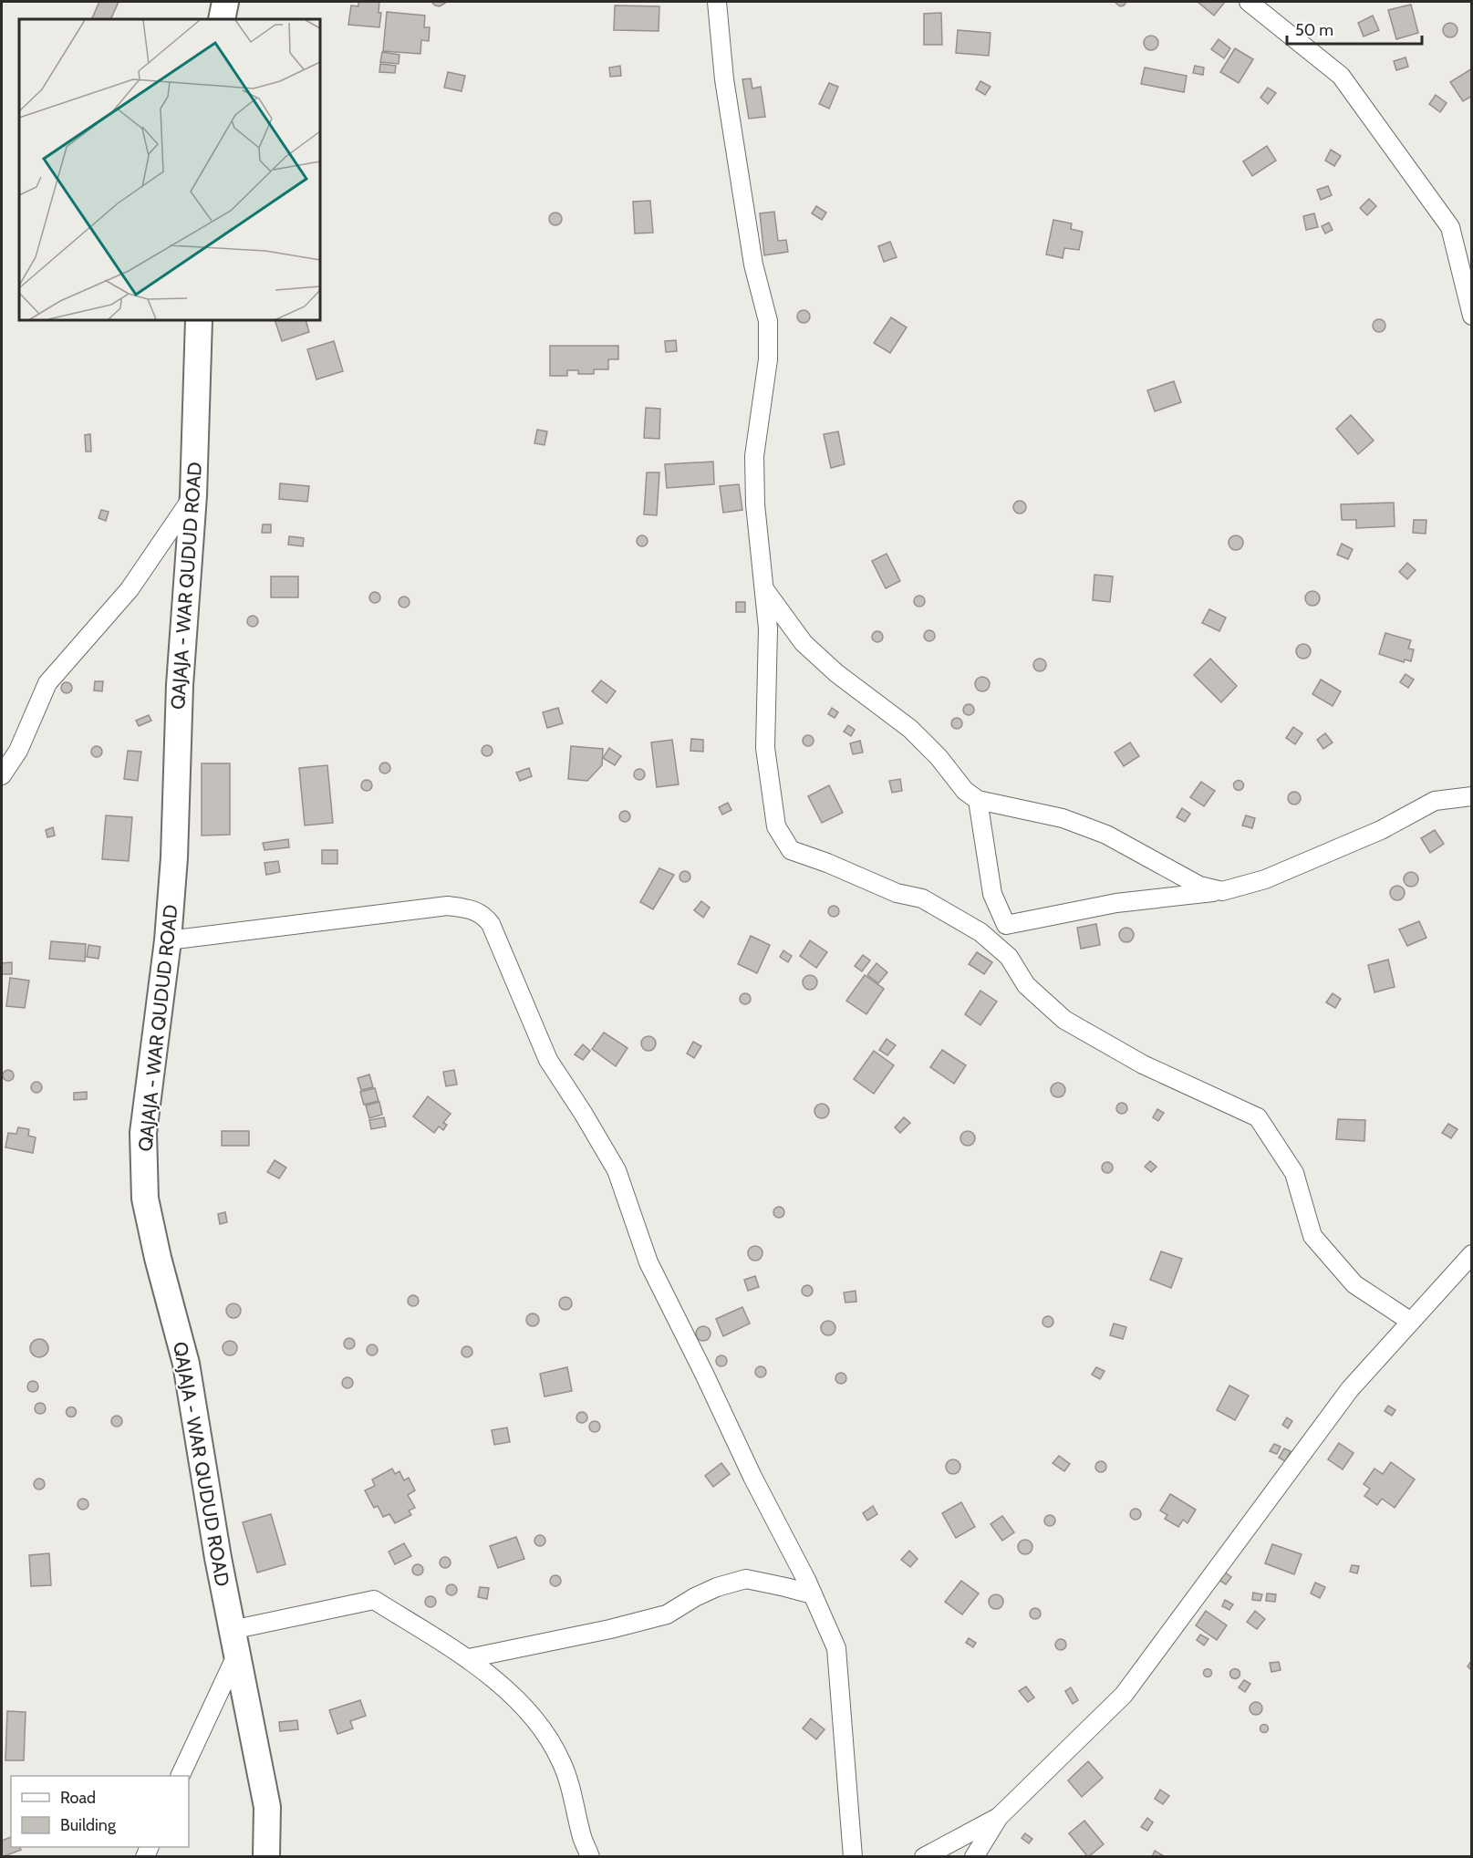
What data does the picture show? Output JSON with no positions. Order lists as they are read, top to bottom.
{
  "streets": {
    "street": ["QAJAJA - WAR QUDUD ROAD"]
  },
  "legend": ["Road", "Building"],
  "scale_bar": "50 m"
}
